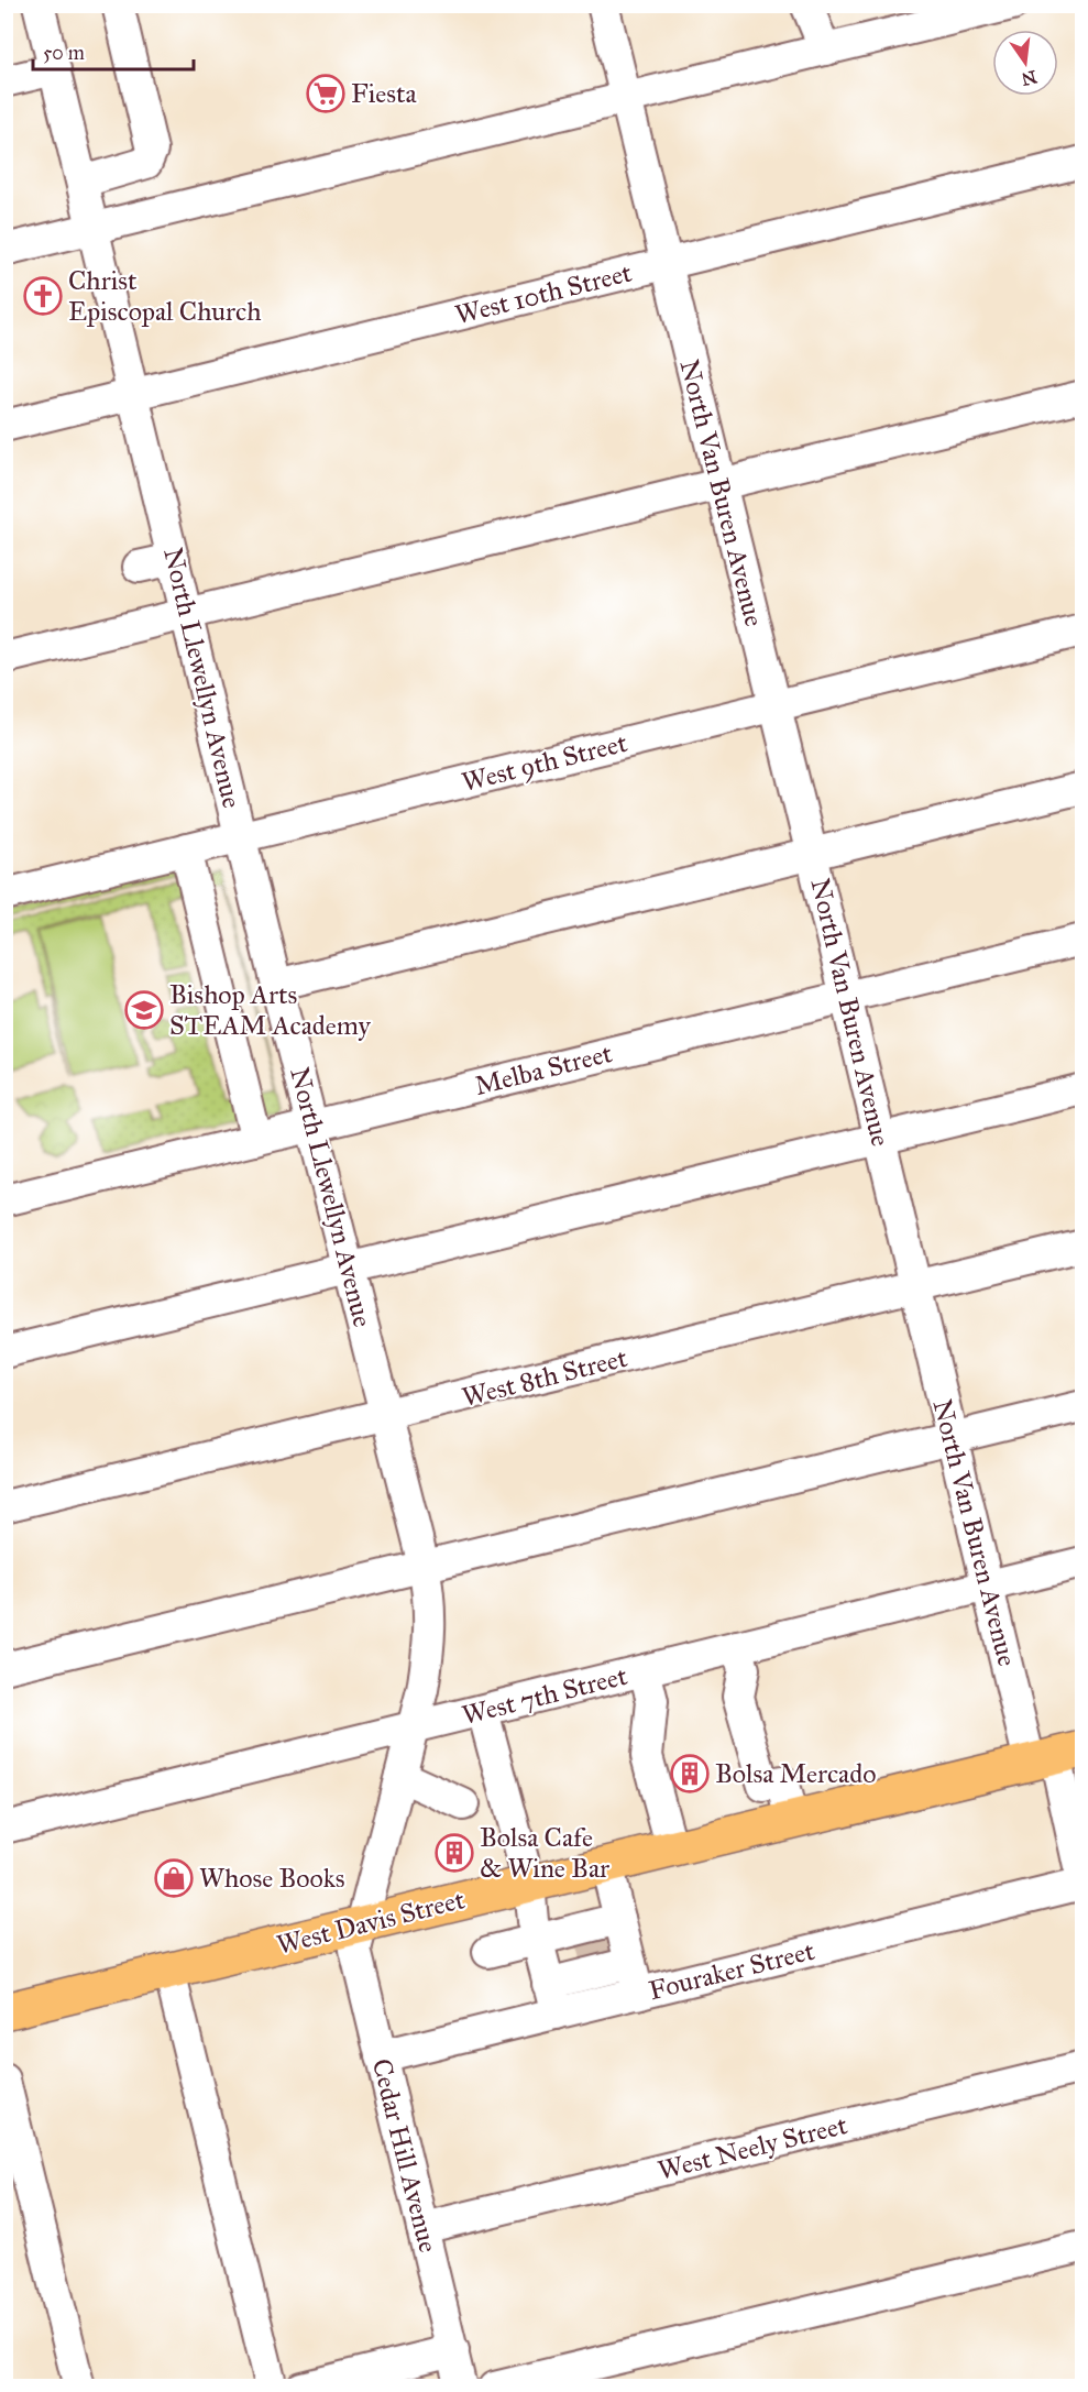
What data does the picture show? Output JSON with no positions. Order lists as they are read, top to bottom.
{
  "streets": {
    "main road": ["West Davis Street"],
    "street": [
      "West 10th Street",
      "North Van Buren Avenue",
      "North Llewellyn Avenue",
      "West 9th Street",
      "Melba Street",
      "West 8th Street",
      "West 7th Street",
      "Fouraker Street",
      "West Neely Street",
      "Cedar Hill Avenue"
    ]
  },
  "crossings": [
    ["West 10th Street", "North Van Buren Avenue"],
    ["West 10th Street", "North Llewellyn Avenue"],
    ["North Van Buren Avenue", "West 9th Street"],
    ["North Van Buren Avenue", "Melba Street"],
    ["North Van Buren Avenue", "West 8th Street"],
    ["North Van Buren Avenue", "West 7th Street"],
    ["North Van Buren Avenue", "West Davis Street"],
    ["North Van Buren Avenue", "Fouraker Street"],
    ["North Llewellyn Avenue", "West 9th Street"],
    ["North Llewellyn Avenue", "Melba Street"],
    ["North Llewellyn Avenue", "West 8th Street"],
    ["North Llewellyn Avenue", "West 7th Street"],
    ["North Llewellyn Avenue", "West Davis Street"],
    ["North Llewellyn Avenue", "Cedar Hill Avenue"],
    ["West Davis Street", "Cedar Hill Avenue"],
    ["Fouraker Street", "Cedar Hill Avenue"],
    ["West Neely Street", "Cedar Hill Avenue"]
  ],
  "places": {
    "supermarket": ["Fiesta"],
    "church": ["Christ Episcopal Church"],
    "school or university": ["Bishop Arts STEAM Academy"],
    "building": ["Bolsa Mercado", "Bolsa Cafe & Wine Bar"],
    "shop": ["Whose Books"]
  },
  "scale_bar": "50 m",
  "north": "bottom"
}
